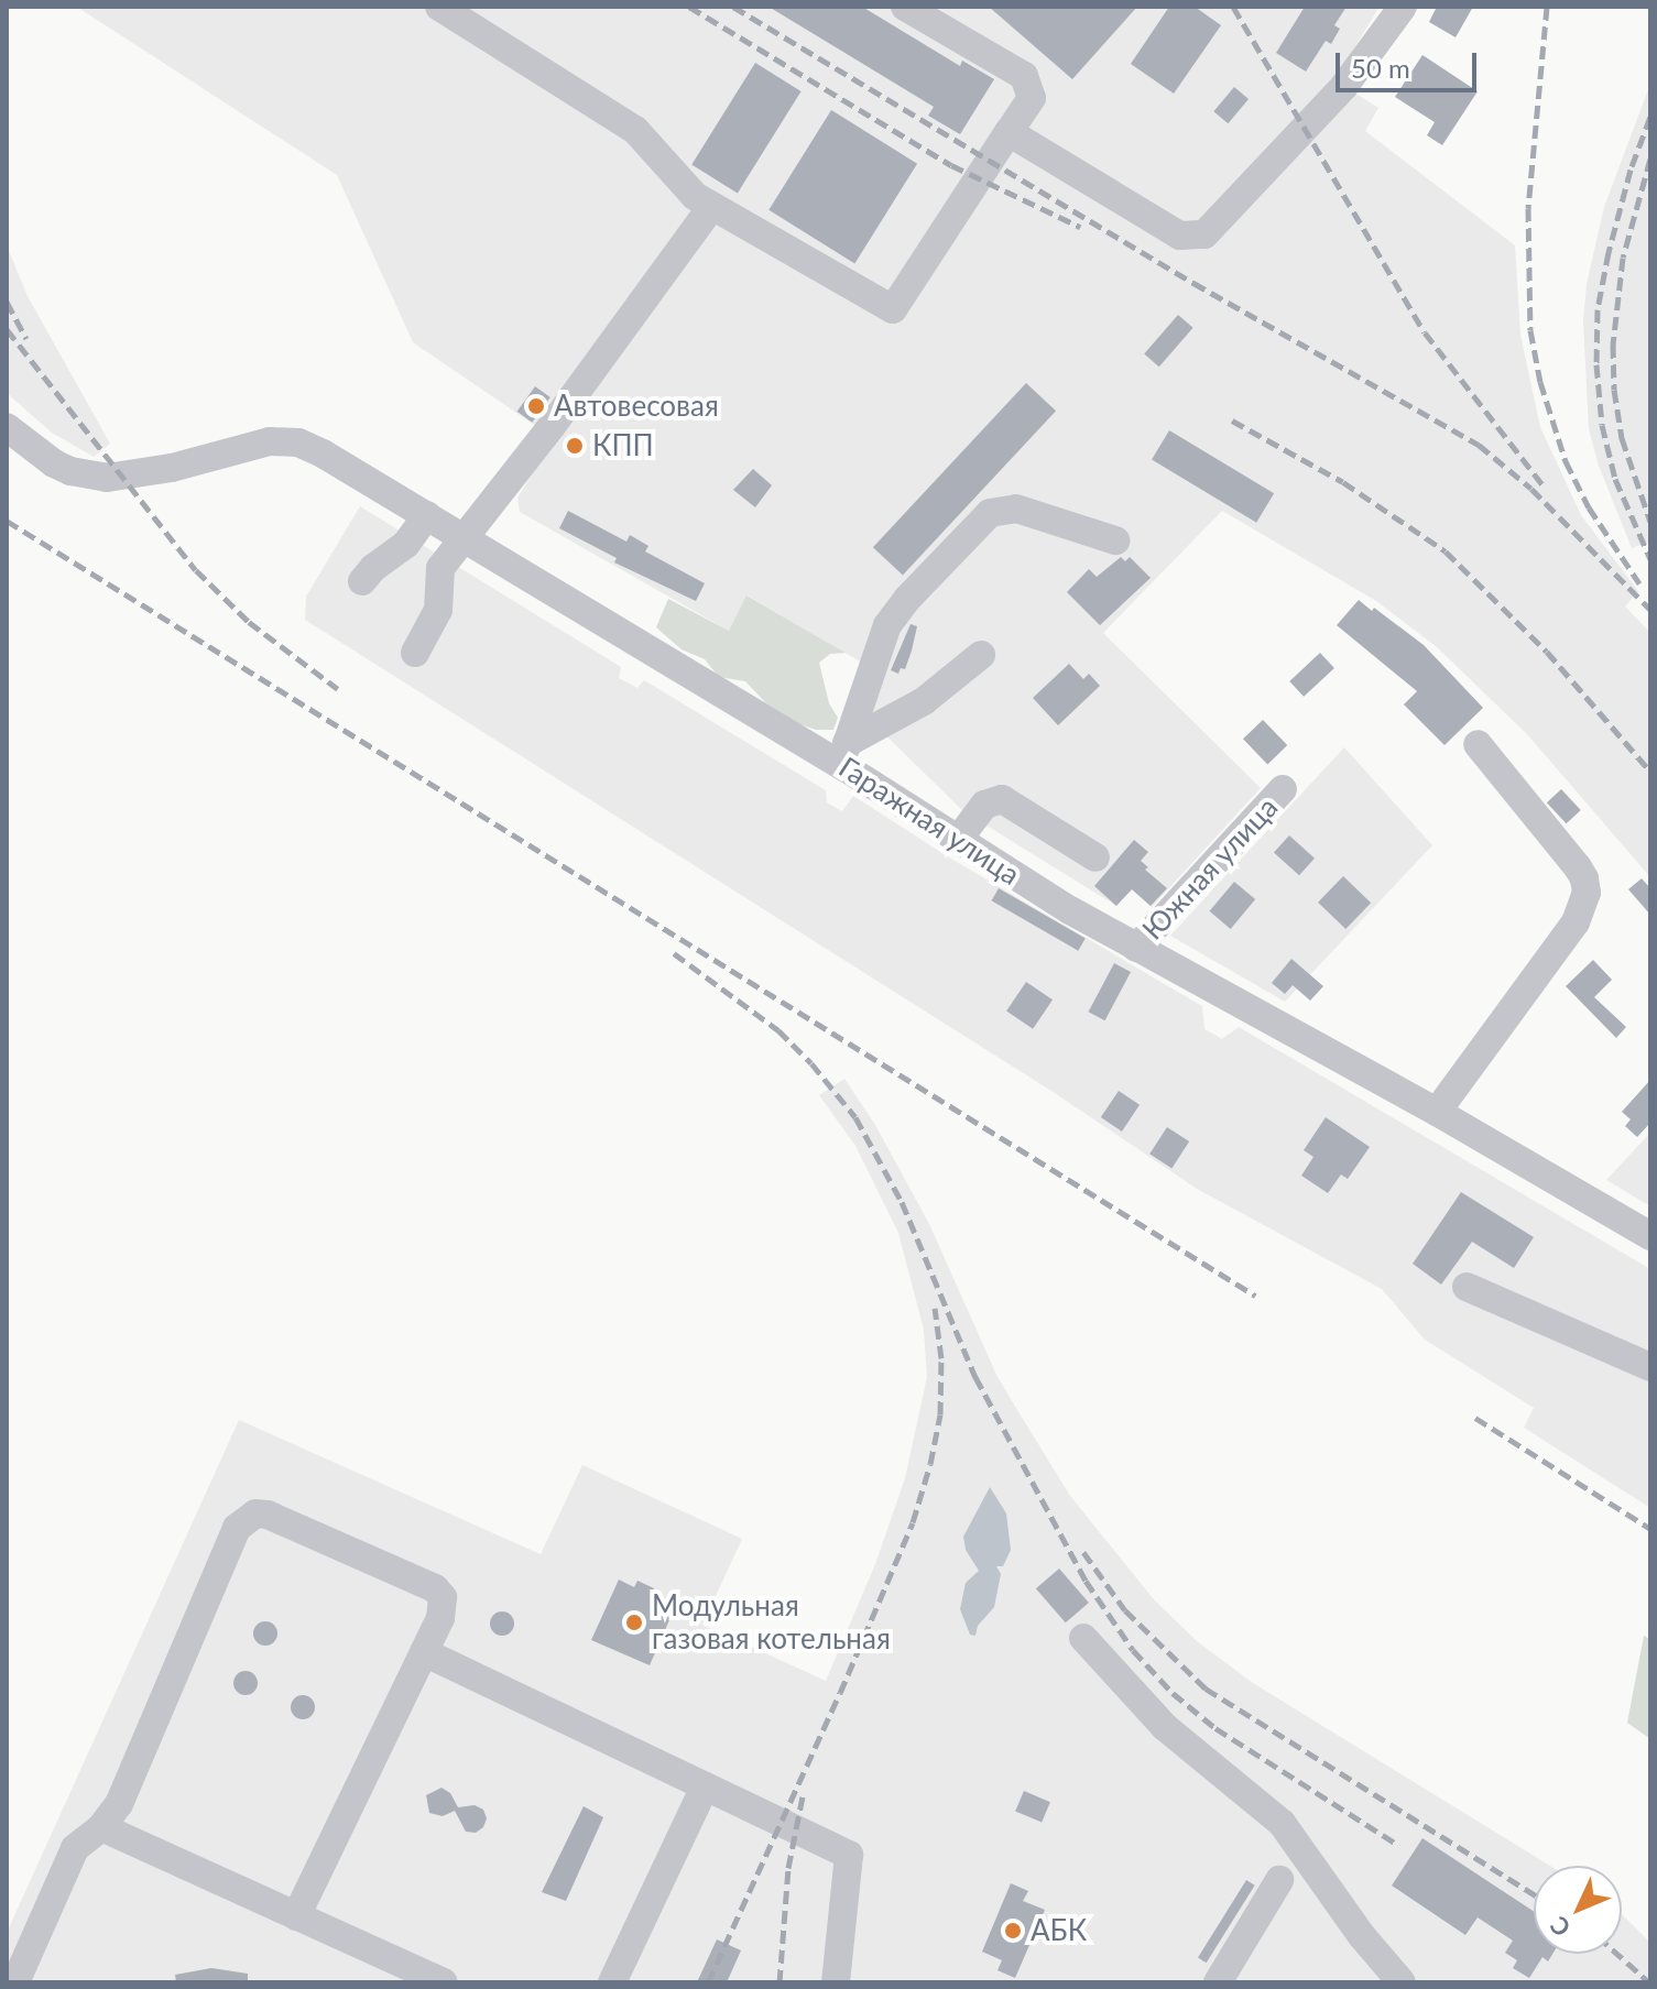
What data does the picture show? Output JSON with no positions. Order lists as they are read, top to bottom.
{
  "streets": {
    "street": ["Гаражная улица", "Южная улица"]
  },
  "crossings": [
    ["Гаражная улица", "Южная улица"]
  ],
  "places": [
    "Автовесовая",
    "КПП",
    "Модульная газовая котельная",
    "АБК"
  ],
  "scale_bar": "50 m",
  "north": "bottom left"
}
